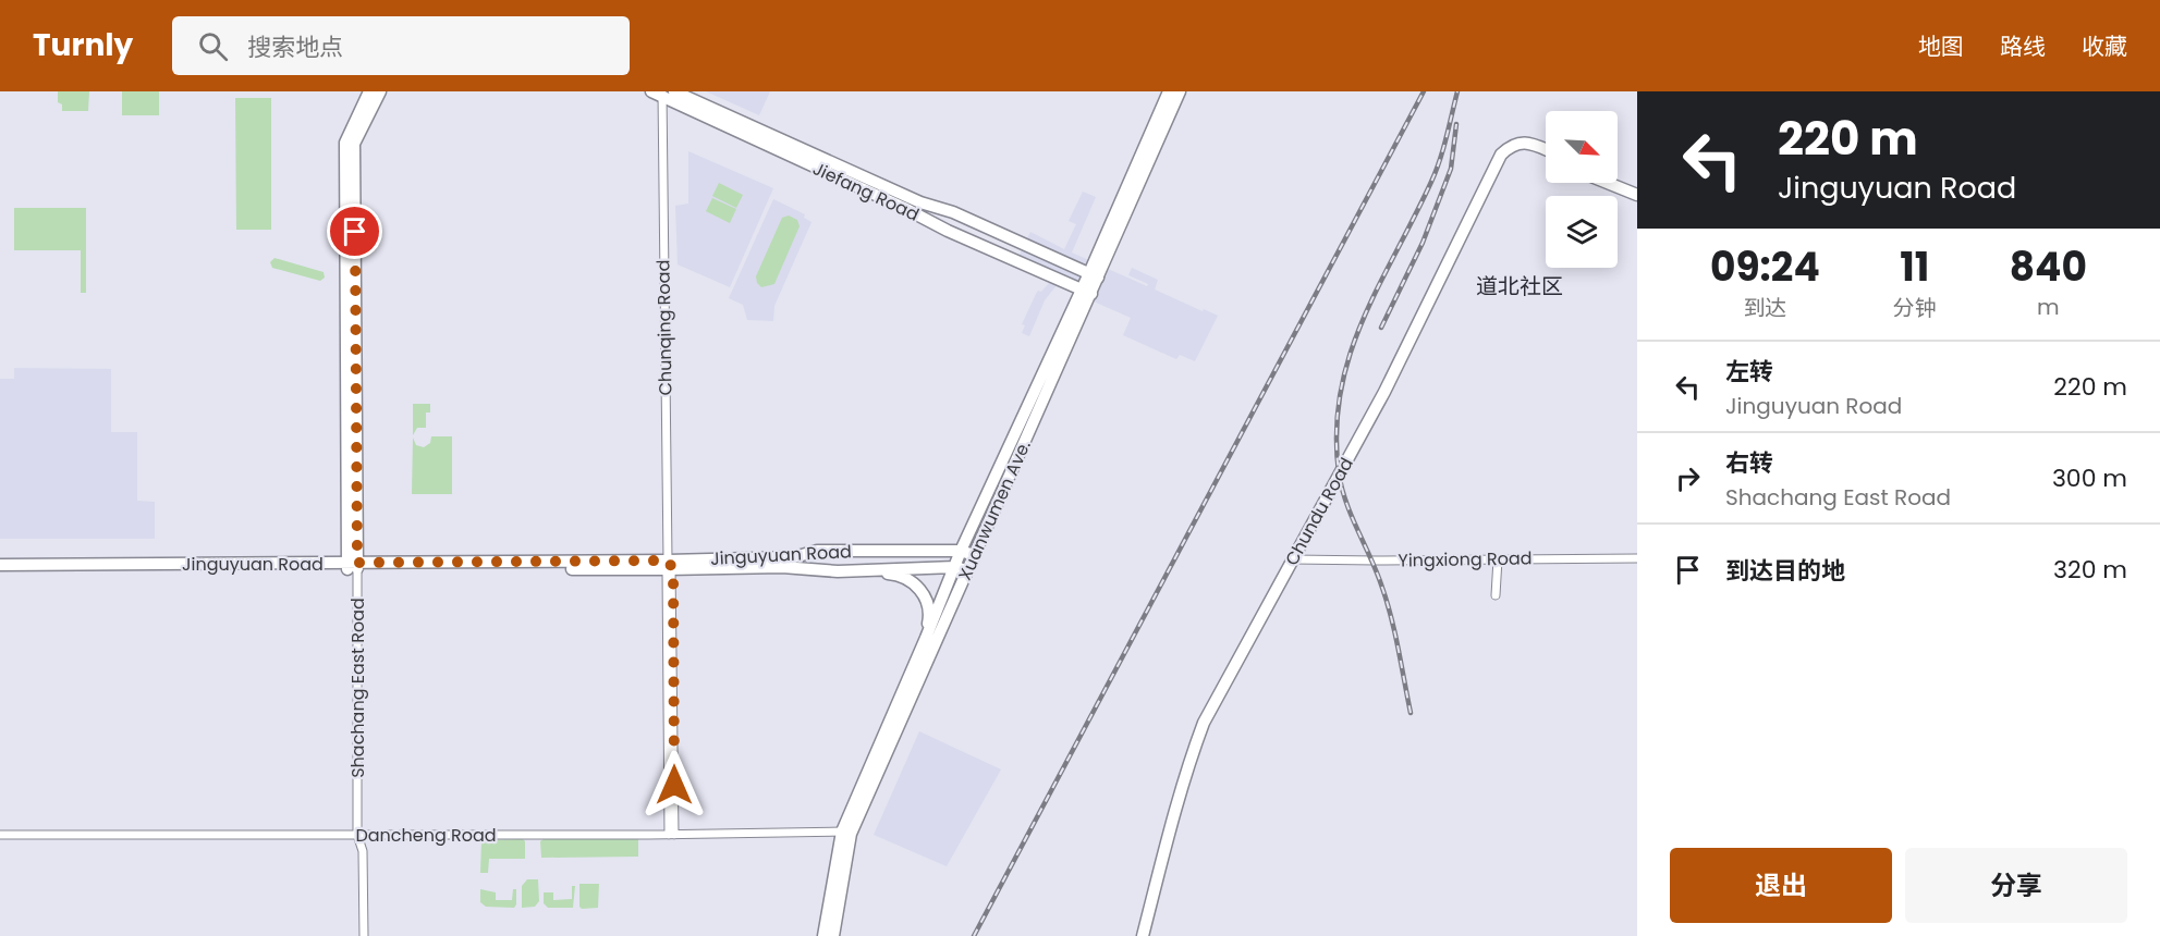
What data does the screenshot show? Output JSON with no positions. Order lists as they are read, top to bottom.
{
  "streets": {
    "main road": [
      "Jiefang Road",
      "Xuanwumen Ave.",
      "Chundu Road",
      "Jinguyuan Road",
      "Shachang East Road"
    ],
    "street": ["Chunqing Road", "Yingxiong Road", "Dancheng Road"]
  },
  "crossings": [
    ["Jiefang Road", "Chunqing Road"],
    ["Jiefang Road", "Xuanwumen Ave."],
    ["Chunqing Road", "Jinguyuan Road"],
    ["Chunqing Road", "Dancheng Road"],
    ["Xuanwumen Ave.", "Jinguyuan Road"],
    ["Xuanwumen Ave.", "Dancheng Road"],
    ["Chundu Road", "Yingxiong Road"],
    ["Jinguyuan Road", "Shachang East Road"],
    ["Shachang East Road", "Dancheng Road"]
  ],
  "districts": ["道北社区"],
  "north": "bottom right",
  "page": {
    "header": "Turnly",
    "search": "搜索地点",
    "nav": ["地图", "路线", "收藏"],
    "turn": ["220 m", "Jinguyuan Road"],
    "eta": [
      "09:24",
      "到达",
      "11",
      "分钟",
      "840",
      "m"
    ],
    "list": [
      {
        "name": "左转",
        "note": "Jinguyuan Road",
        "value": "220 m"
      },
      {
        "name": "右转",
        "note": "Shachang East Road",
        "value": "300 m"
      },
      {
        "name": "到达目的地",
        "value": "320 m"
      }
    ],
    "buttons": ["退出", "分享"]
  }
}
